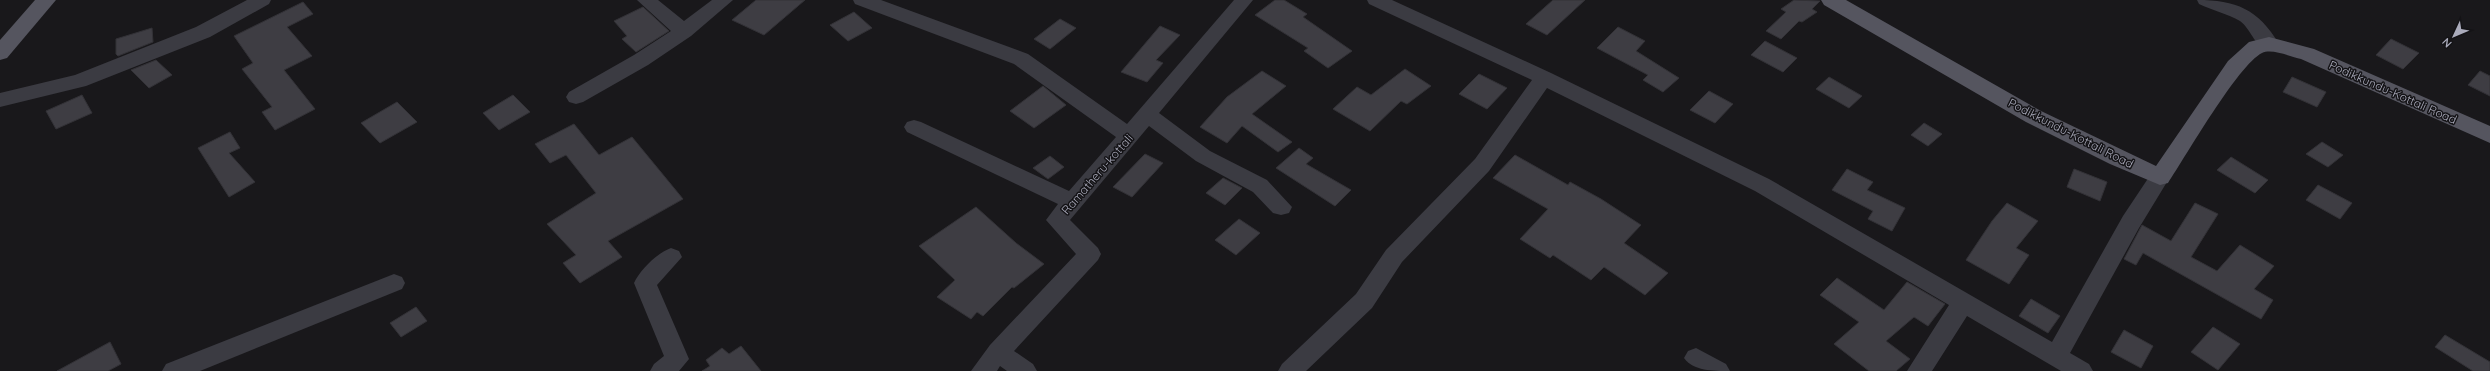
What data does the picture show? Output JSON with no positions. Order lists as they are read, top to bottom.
{
  "streets": {
    "main road": ["Podikkundu-Kottali Road"],
    "street": ["Ramatheru-kottali"]
  },
  "north": "bottom left"
}
